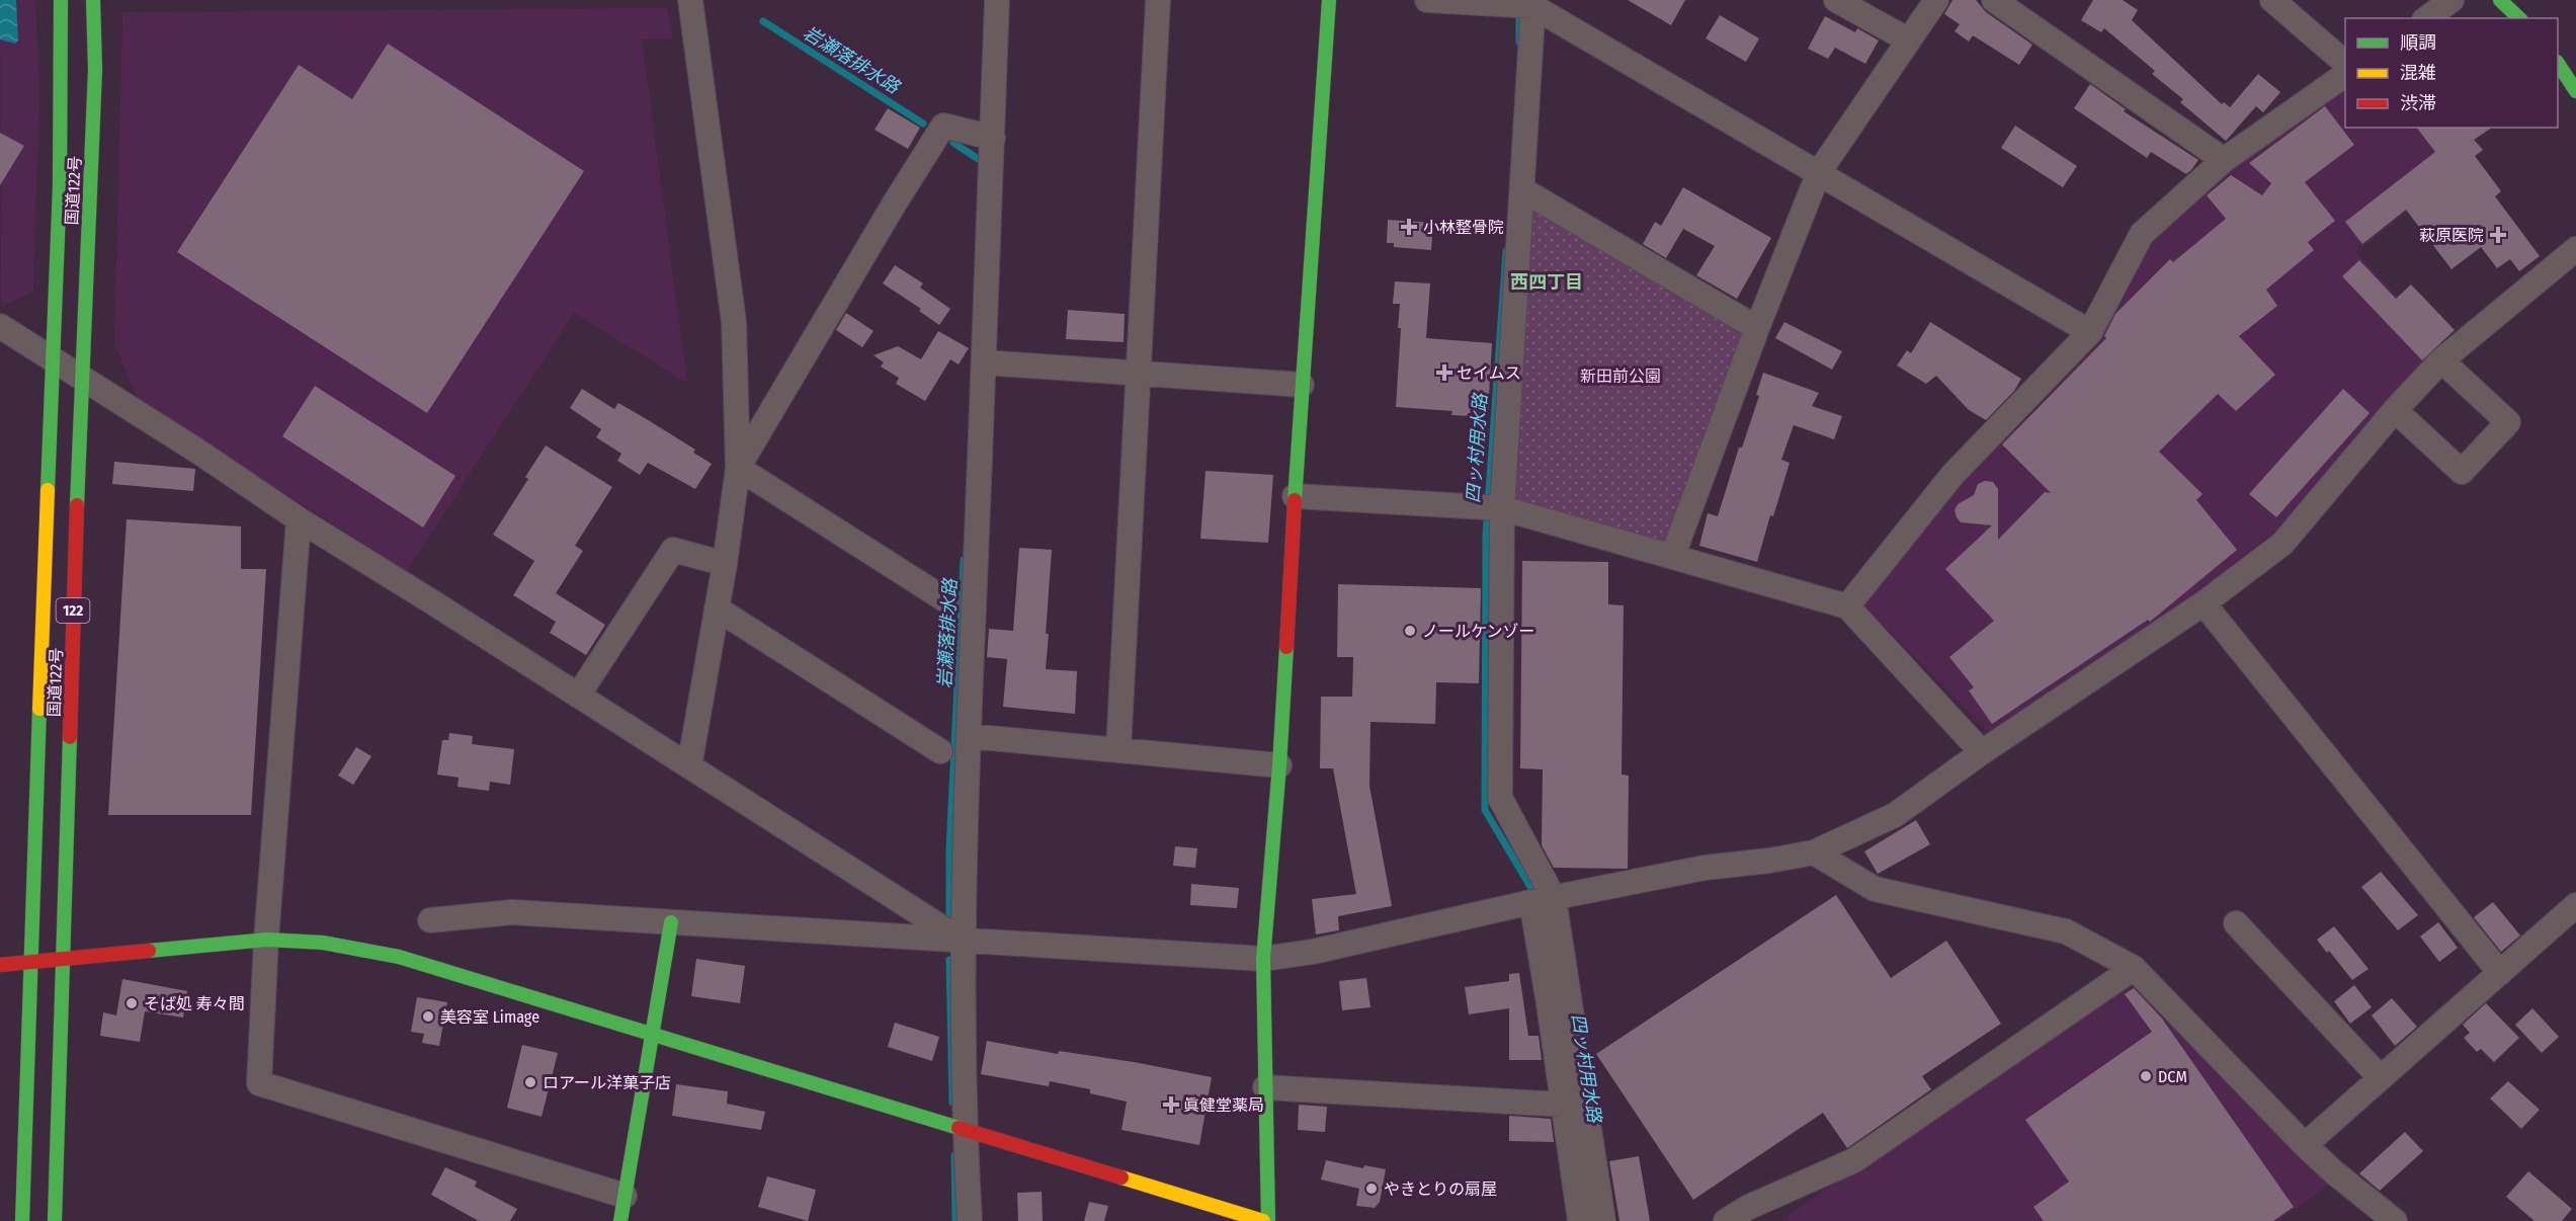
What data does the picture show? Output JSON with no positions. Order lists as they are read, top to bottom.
{
  "streets": {
    "main road": ["国道122号", "122"]
  },
  "districts": ["西四丁目"],
  "water": ["岩瀬落排水路", "四ッ村用水路"],
  "parks": ["新田前公園"],
  "places": {
    "health": [
      "小林整骨院",
      "萩原医院",
      "セイムス",
      "眞健堂薬局"
    ],
    "other": [
      "ノールケンゾー",
      "そば処 寿々間",
      "美容室 Limage",
      "DCM",
      "ロアール洋菓子店",
      "やきとりの扇屋"
    ]
  },
  "legend": ["順調", "混雑", "渋滞"]
}
